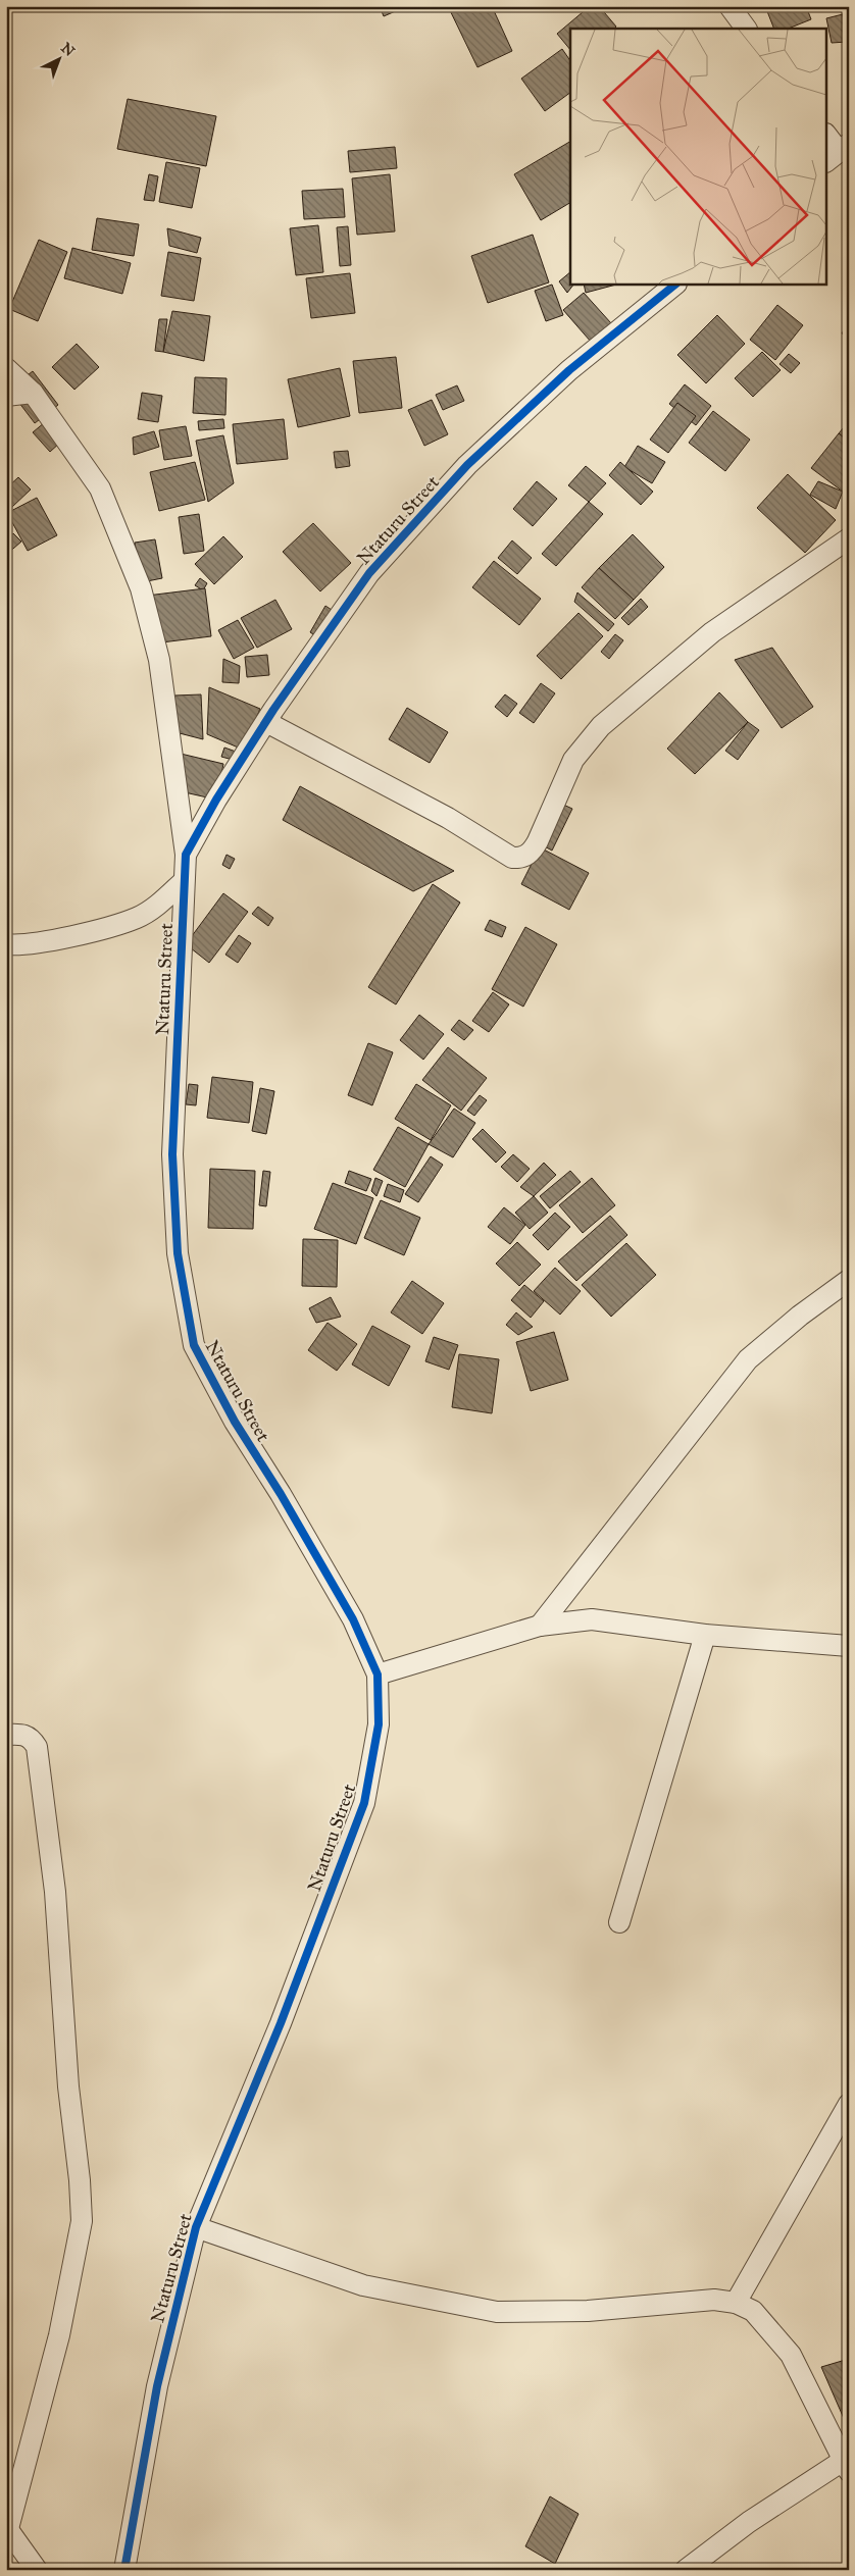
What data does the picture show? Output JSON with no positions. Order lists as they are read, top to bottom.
{
  "streets": {
    "street": ["Ntaturu Street"]
  },
  "north": "top right"
}
